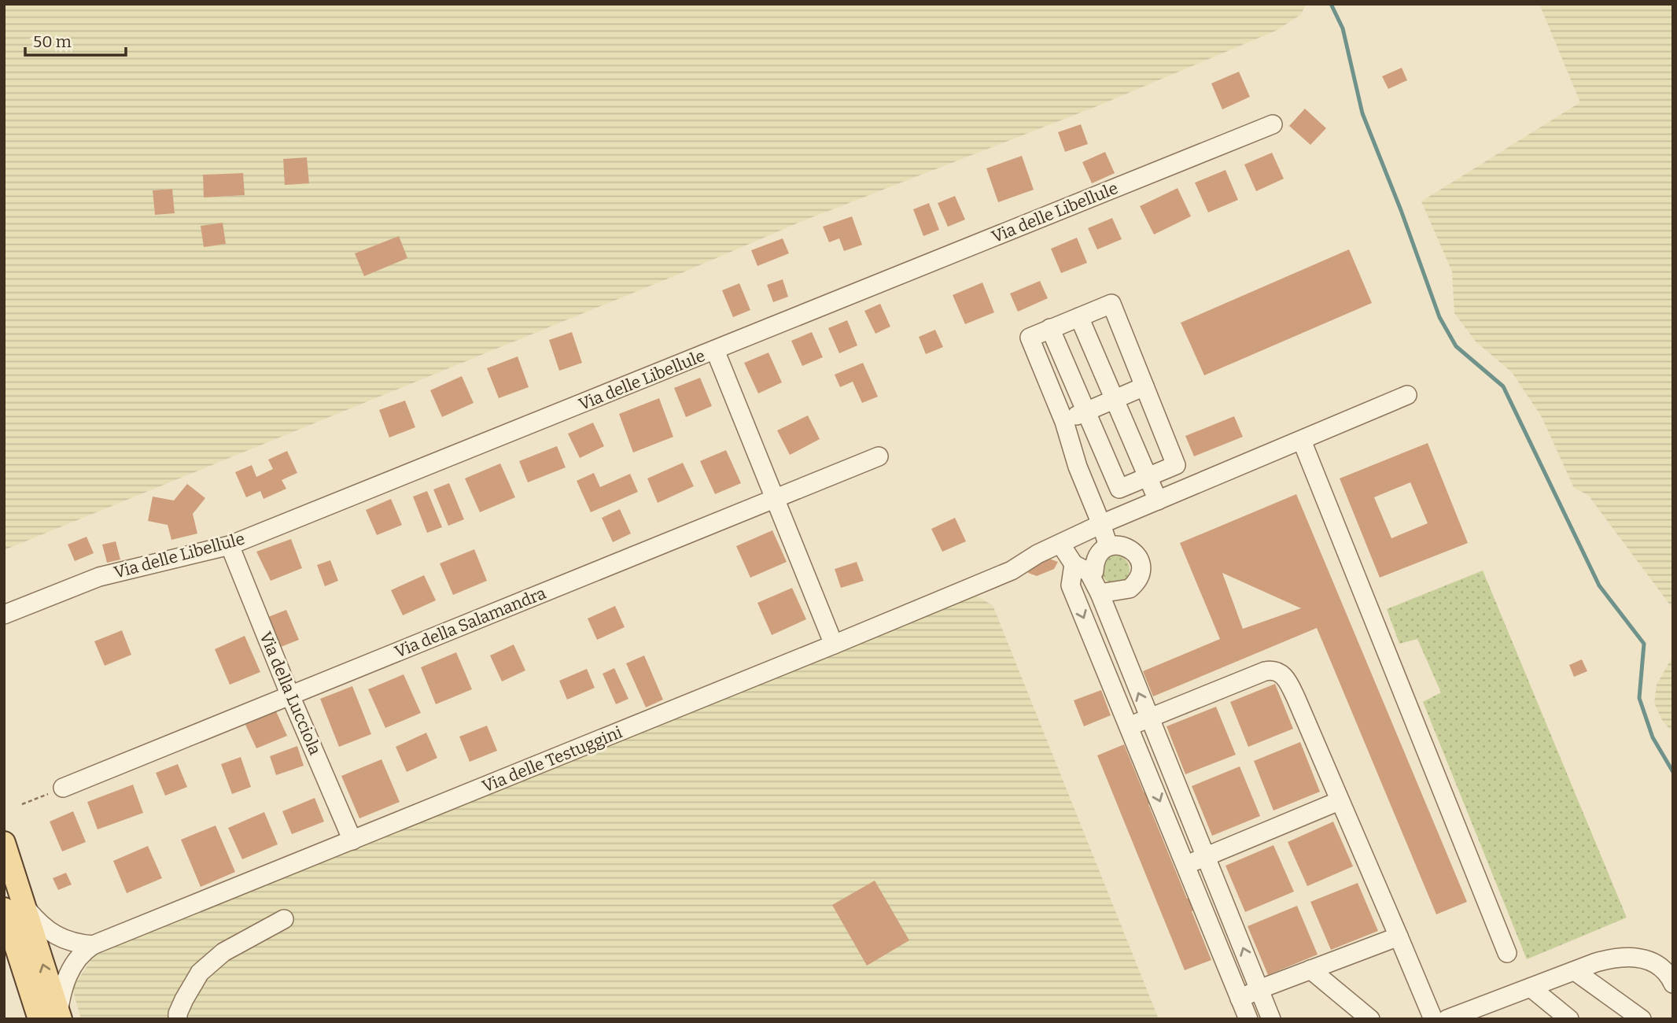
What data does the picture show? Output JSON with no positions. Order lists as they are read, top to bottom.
{
  "streets": {
    "street": [
      "Via delle Libellule",
      "Via della Salamandra",
      "Via della Lucciola",
      "Via delle Testuggini"
    ]
  },
  "crossings": [
    ["Via delle Libellule", "Via della Lucciola"],
    ["Via della Salamandra", "Via della Lucciola"],
    ["Via della Lucciola", "Via delle Testuggini"]
  ],
  "scale_bar": "50 m"
}
